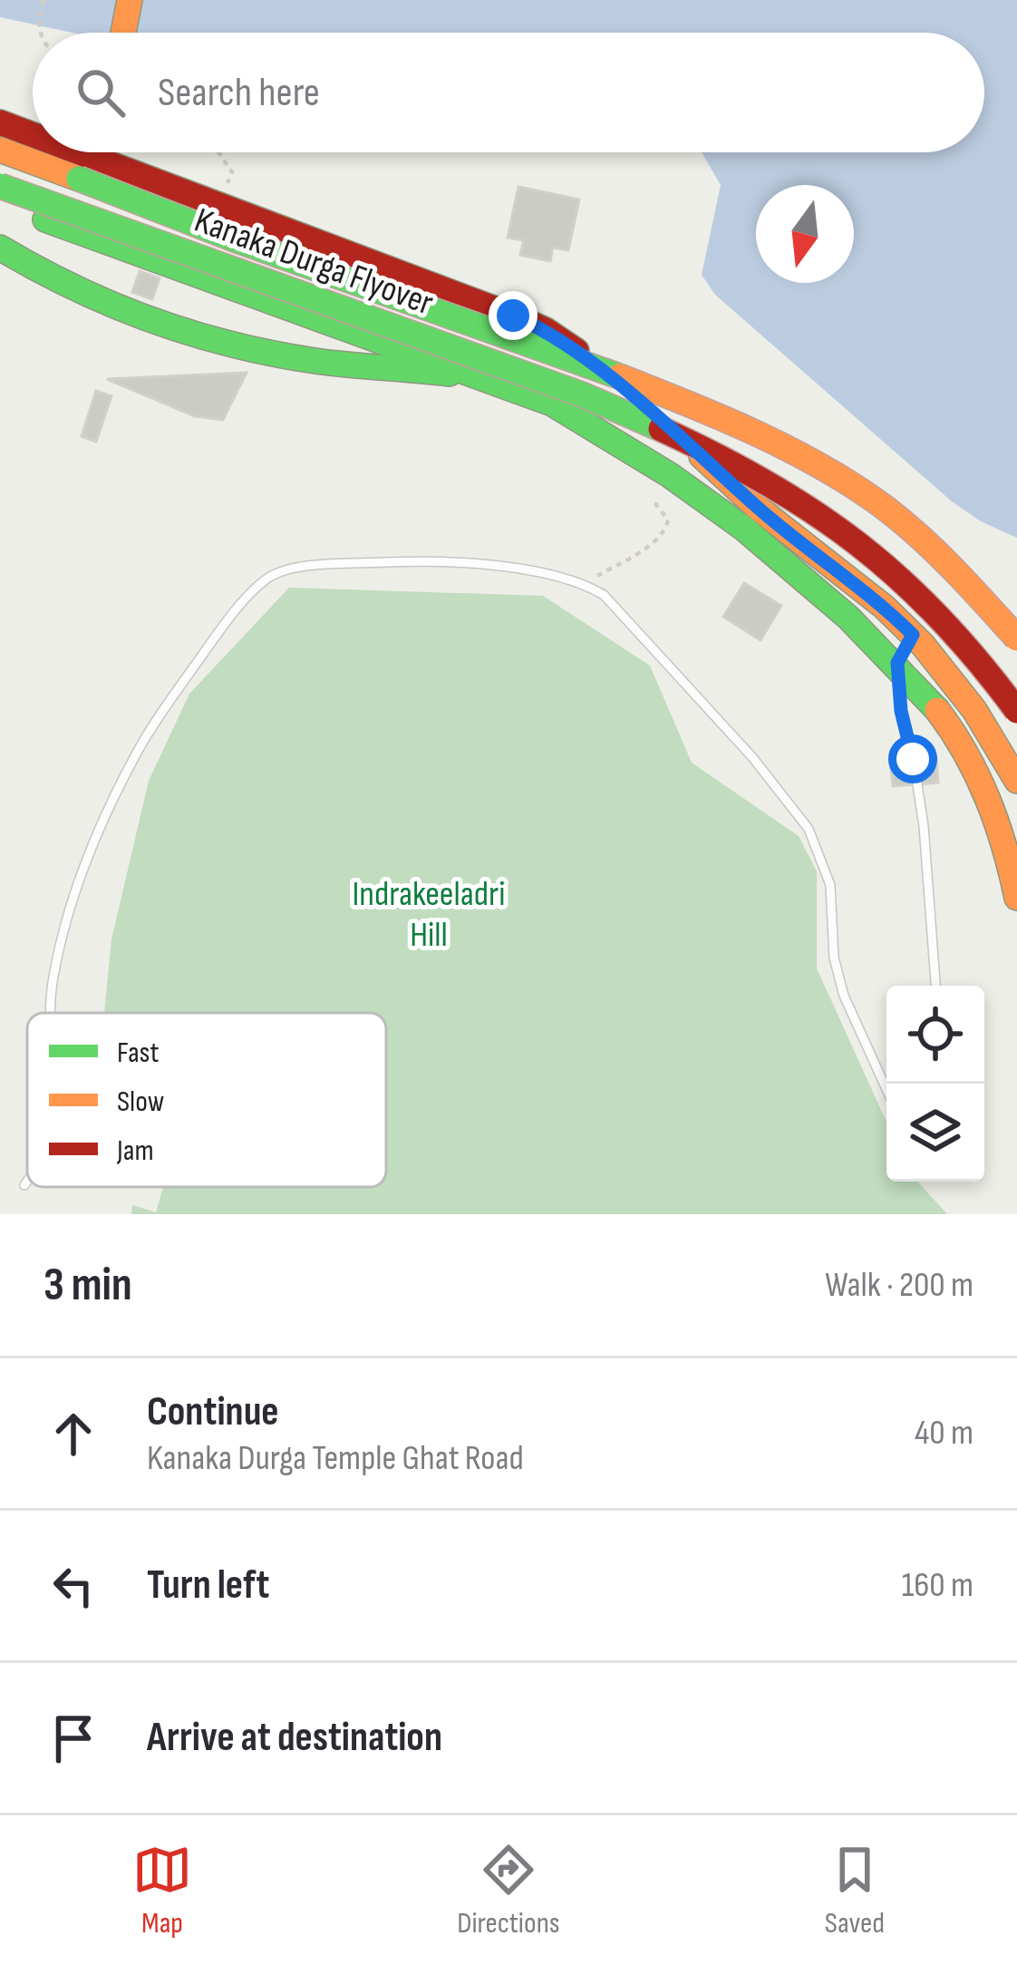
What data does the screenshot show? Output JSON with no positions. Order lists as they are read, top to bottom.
{
  "streets": {
    "main road": ["Kanaka Durga Flyover"]
  },
  "parks": ["Indrakeeladri Hill"],
  "legend": ["Fast", "Slow", "Jam"],
  "north": "bottom",
  "page": {
    "search": "Search here",
    "heading": ["3 min", "Walk · 200 m"],
    "list": [
      ["Continue", "Kanaka Durga Temple Ghat Road", "40 m"],
      ["Turn left", "160 m"],
      "Arrive at destination"
    ],
    "nav": ["Map", "Directions", "Saved"]
  }
}
